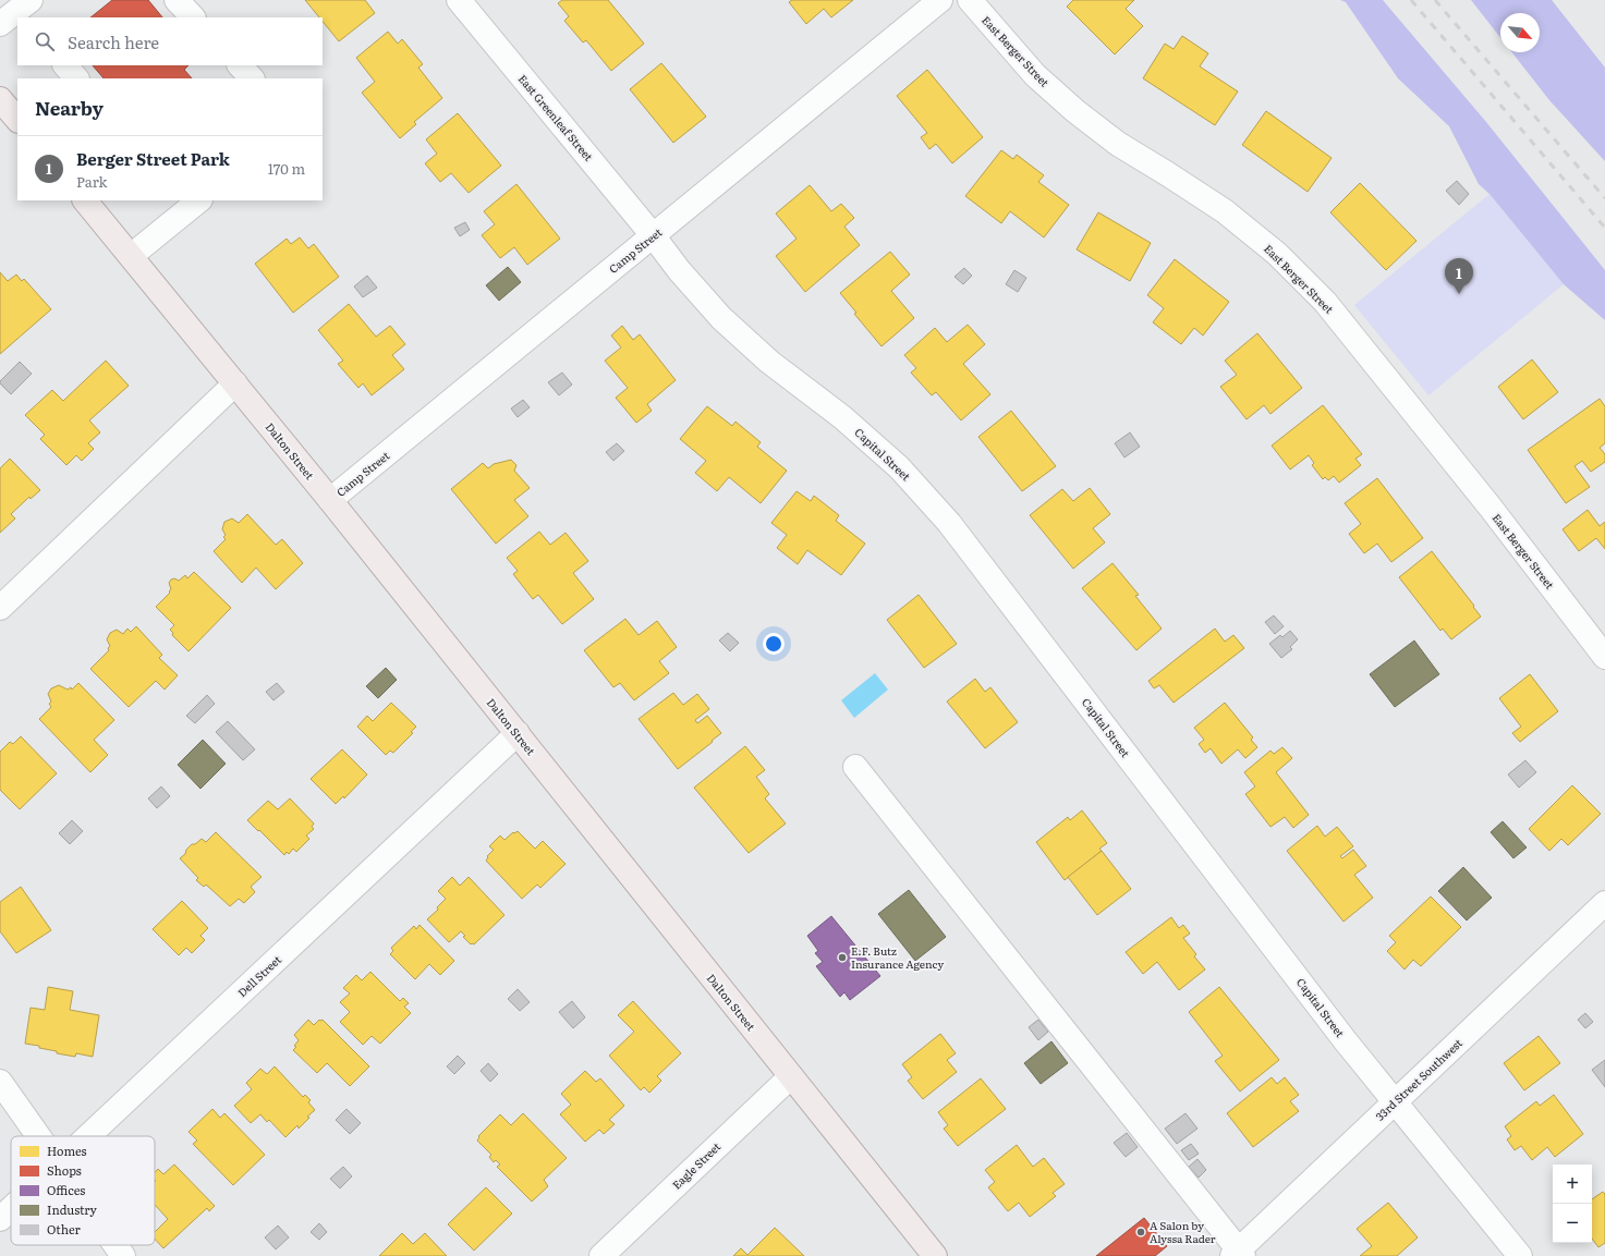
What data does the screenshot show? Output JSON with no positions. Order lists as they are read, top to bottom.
{
  "streets": {
    "main road": ["Dalton Street"],
    "street": [
      "East Berger Street",
      "East Greenleaf Street",
      "Camp Street",
      "Capital Street",
      "Dell Street",
      "33rd Street Southwest",
      "Eagle Street"
    ]
  },
  "crossings": [
    ["East Greenleaf Street", "Camp Street"],
    ["East Greenleaf Street", "Capital Street"],
    ["Camp Street", "Dalton Street"],
    ["Camp Street", "Capital Street"],
    ["Dalton Street", "Dell Street"],
    ["Dalton Street", "Eagle Street"],
    ["Capital Street", "33rd Street Southwest"]
  ],
  "places": ["E.F. Butz Insurance Agency", "A Salon by Alyssa Rader"],
  "legend": [
    "Homes",
    "Shops",
    "Offices",
    "Industry",
    "Other"
  ],
  "north": "bottom right",
  "page": {
    "search": "Search here",
    "heading": "Nearby",
    "list": [
      {
        "mark": "1",
        "name": "Berger Street Park",
        "note": "Park",
        "value": "170 m"
      }
    ],
    "pins": "1",
    "map_buttons": ["+", "−"]
  }
}
